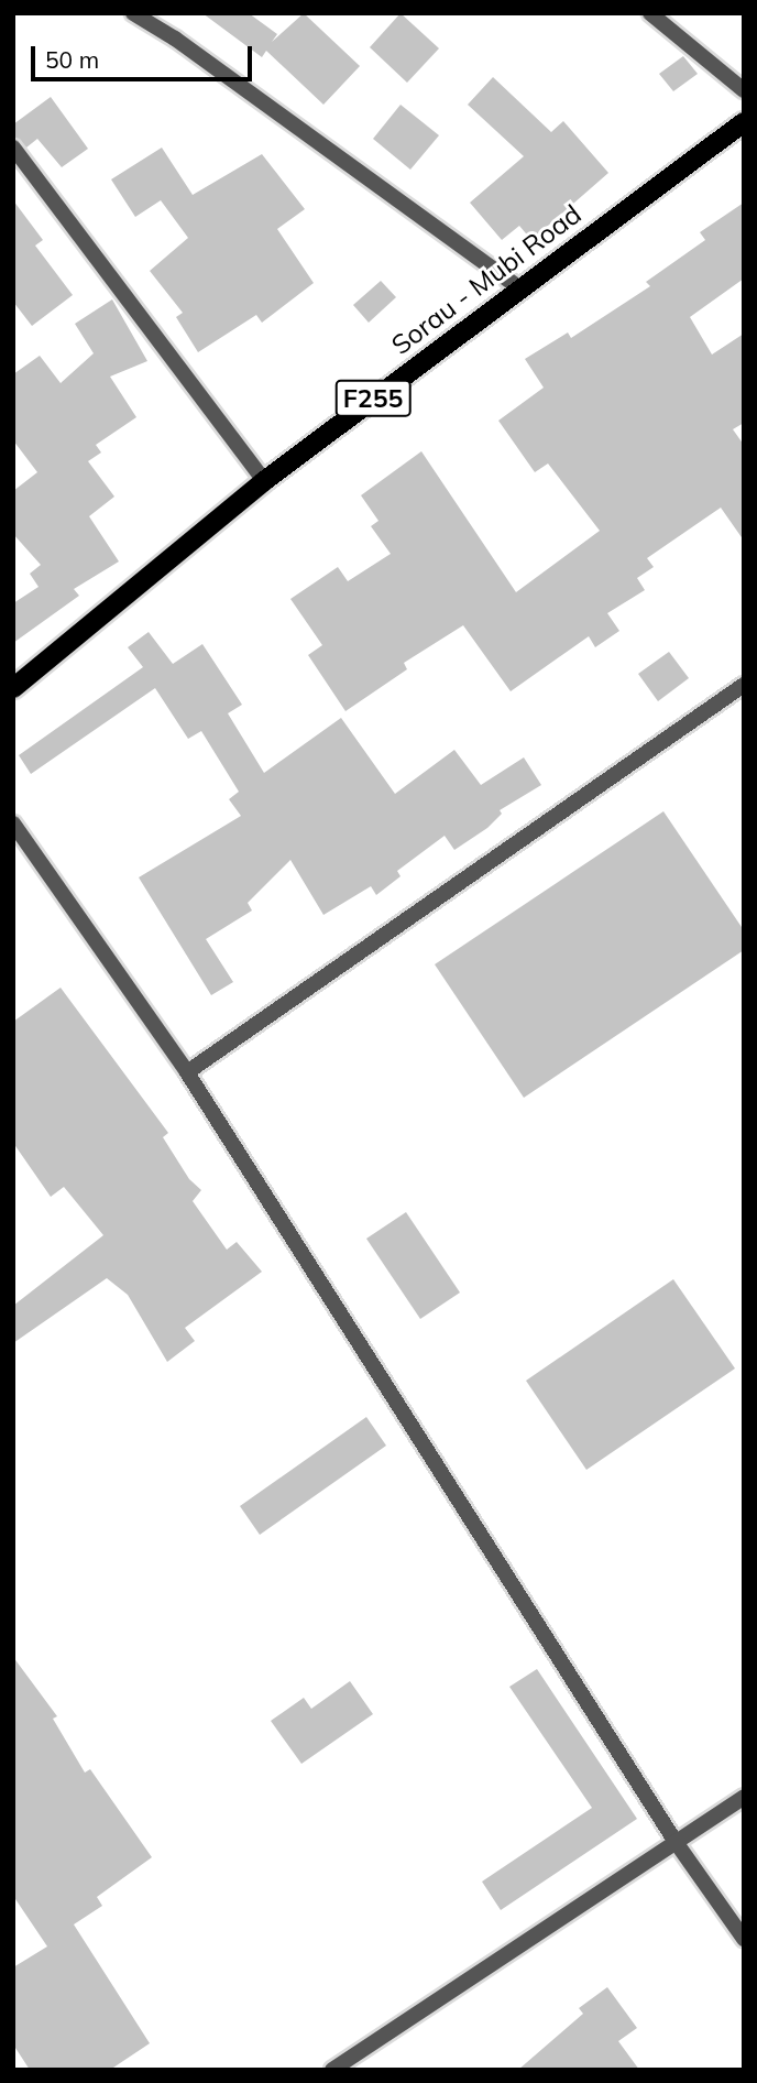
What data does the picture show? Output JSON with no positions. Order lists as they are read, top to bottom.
{
  "streets": {
    "main road": ["Sorau - Mubi Road", "F255"]
  },
  "scale_bar": "50 m"
}
